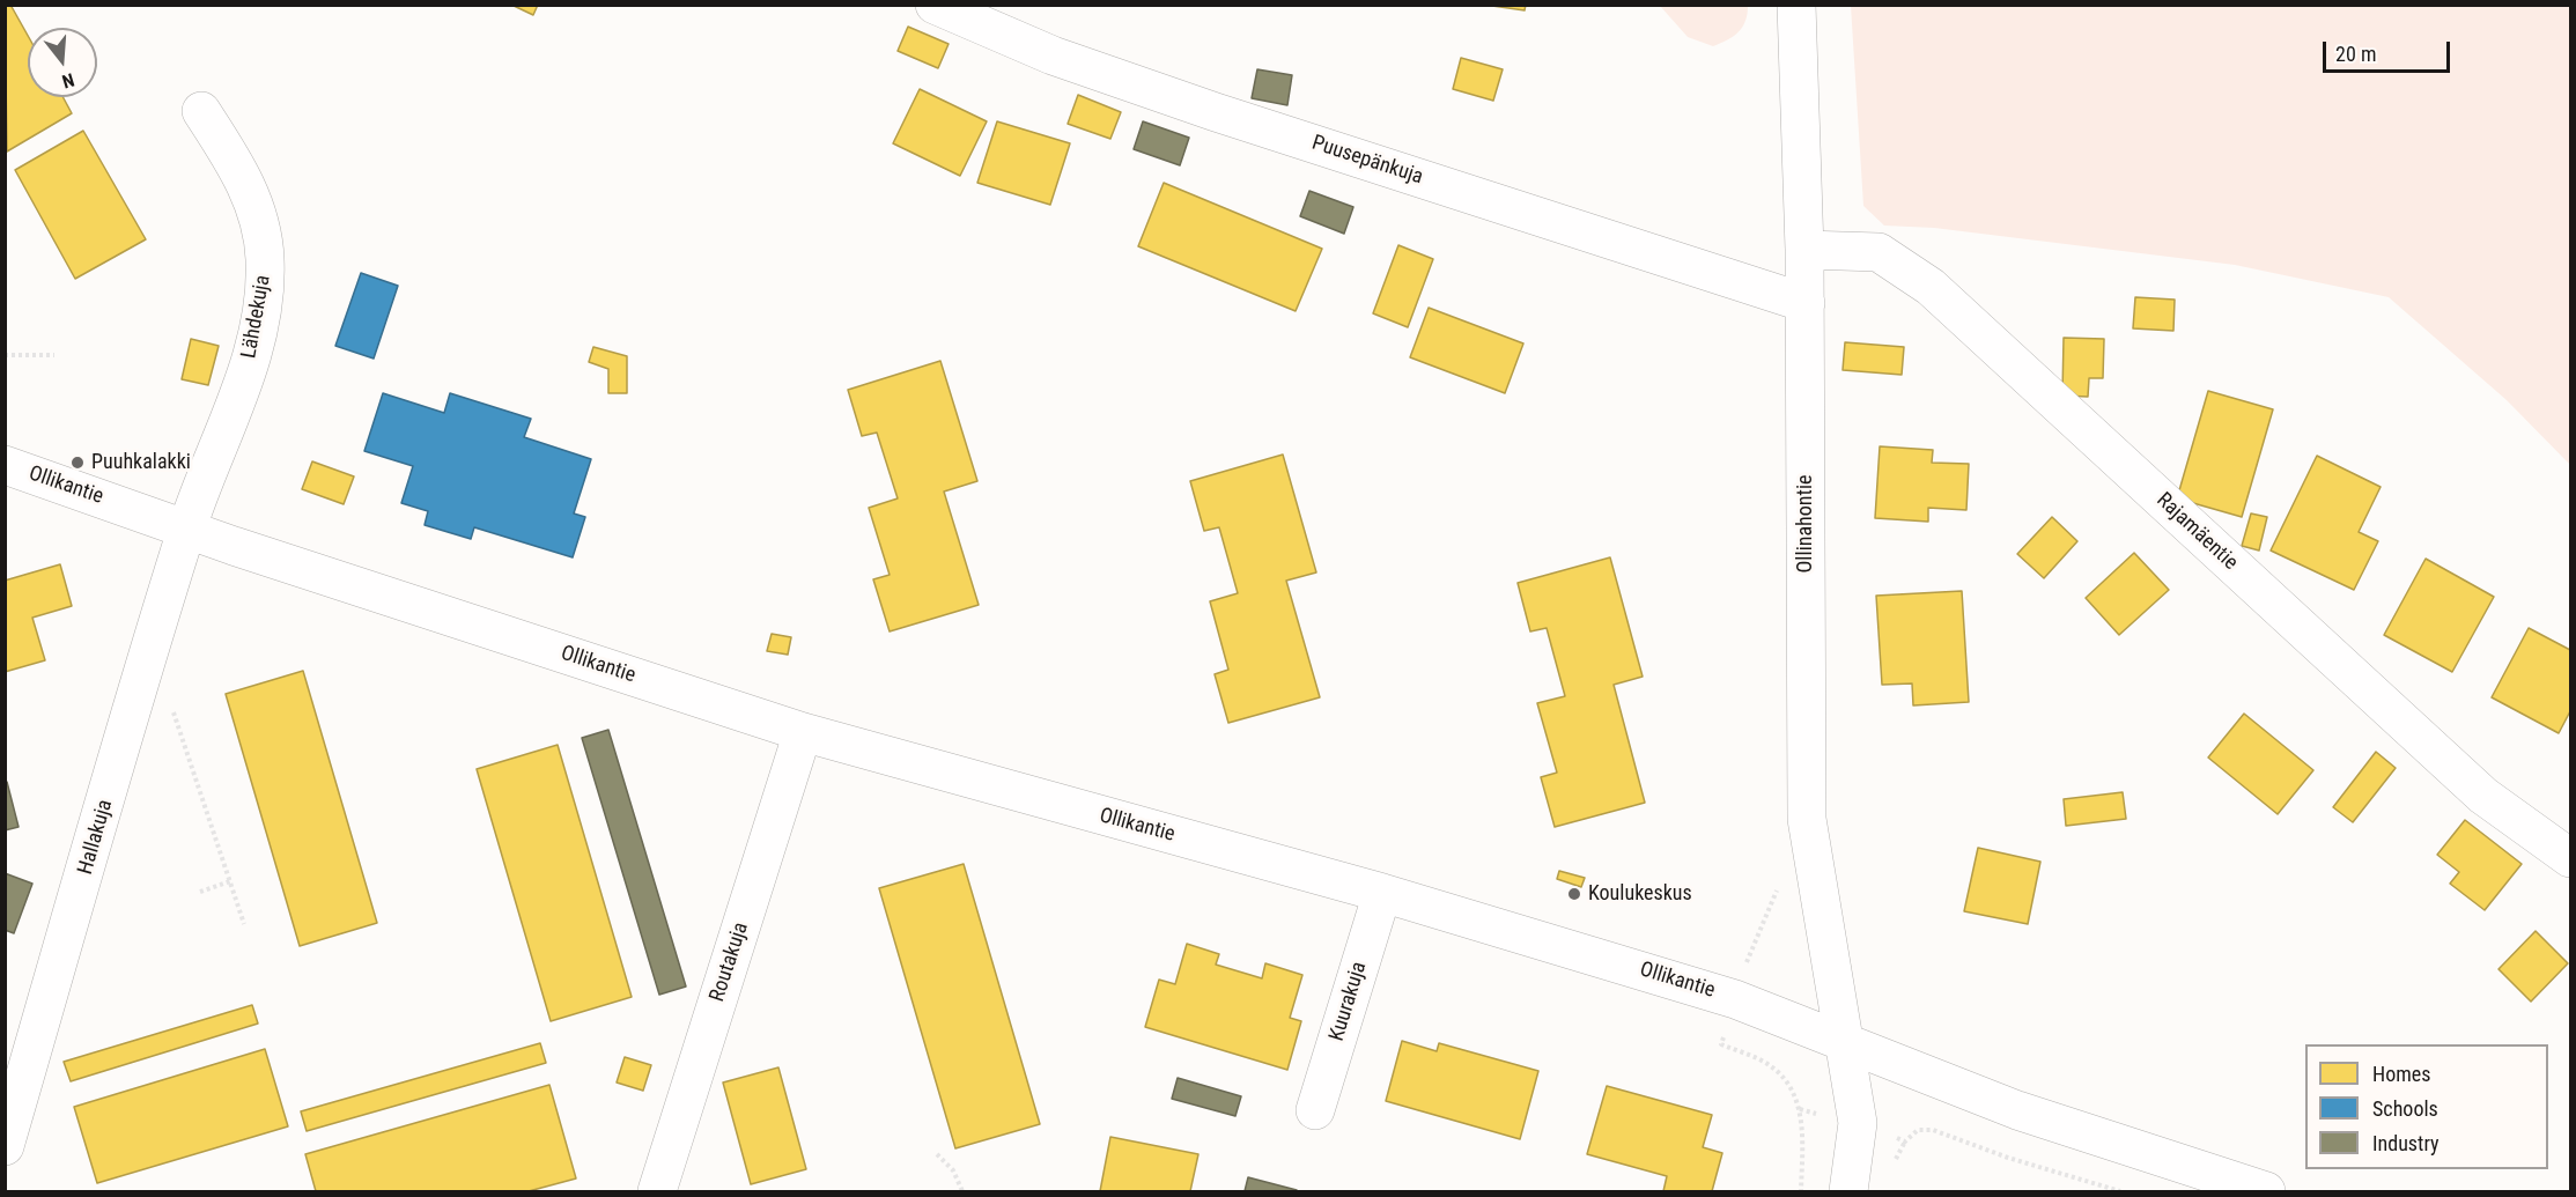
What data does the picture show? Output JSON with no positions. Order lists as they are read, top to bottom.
{
  "streets": {
    "street": [
      "Puusepänkuja",
      "Lähdekuja",
      "Ollikantie",
      "Ollinahontie",
      "Rajamäentie",
      "Hallakuja",
      "Routakuja",
      "Kuurakuja"
    ]
  },
  "crossings": [
    ["Puusepänkuja", "Ollinahontie"],
    ["Lähdekuja", "Ollikantie"],
    ["Lähdekuja", "Hallakuja"],
    ["Ollikantie", "Ollinahontie"],
    ["Ollikantie", "Hallakuja"],
    ["Ollikantie", "Routakuja"],
    ["Ollikantie", "Kuurakuja"],
    ["Ollinahontie", "Rajamäentie"]
  ],
  "places": ["Puuhkalakki", "Koulukeskus"],
  "legend": ["Homes", "Schools", "Industry"],
  "scale_bar": "20 m",
  "north": "bottom"
}
